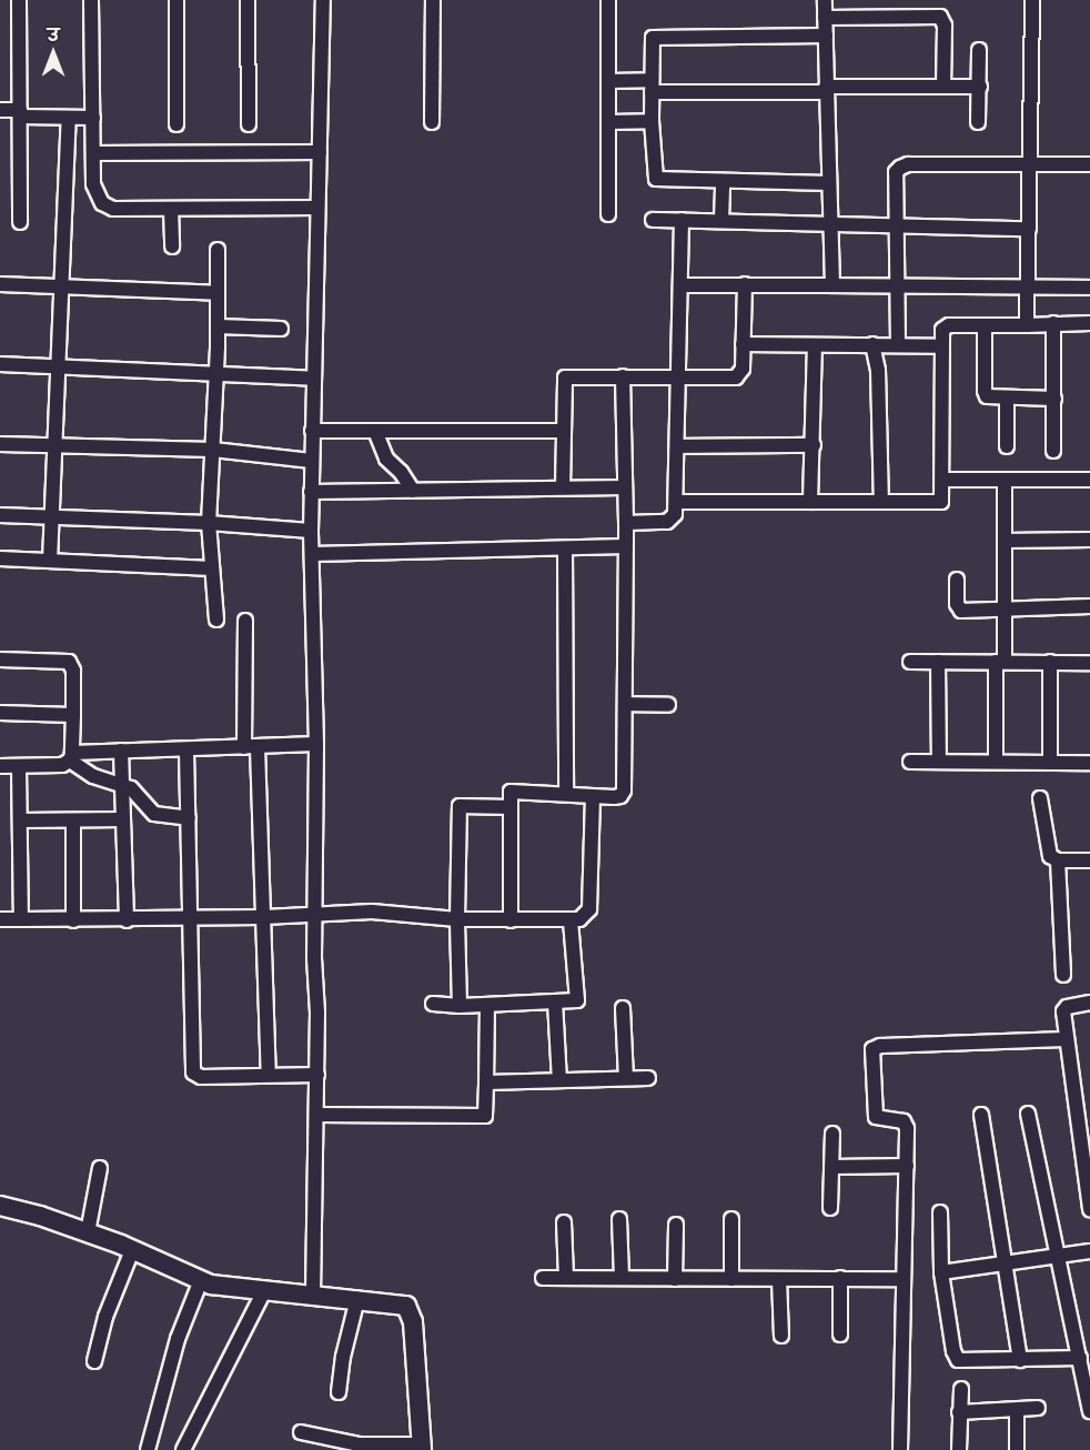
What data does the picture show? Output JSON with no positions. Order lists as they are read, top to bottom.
{
  "north": "top"
}
